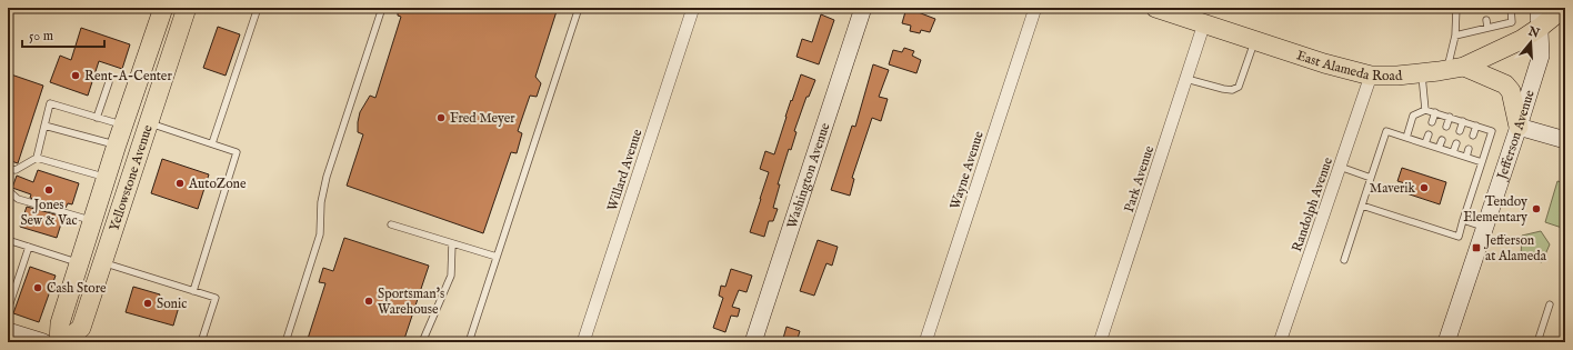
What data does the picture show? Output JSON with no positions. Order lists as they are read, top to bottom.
{
  "streets": {
    "main road": ["East Alameda Road", "Yellowstone Avenue"],
    "street": [
      "Jefferson Avenue",
      "Willard Avenue",
      "Wayne Avenue",
      "Washington Avenue",
      "Park Avenue",
      "Randolph Avenue"
    ]
  },
  "crossings": [
    ["East Alameda Road", "Jefferson Avenue"],
    ["East Alameda Road", "Park Avenue"],
    ["East Alameda Road", "Randolph Avenue"]
  ],
  "places": {
    "other": [
      "Rent-A-Center",
      "Fred Meyer",
      "AutoZone",
      "Maverik",
      "Jones Sew & Vac",
      "Tendoy Elementary",
      "Cash Store",
      "Sportsman's Warehouse",
      "Sonic"
    ],
    "transit": ["Jefferson at Alameda"]
  },
  "scale_bar": "50 m",
  "north": "top"
}
